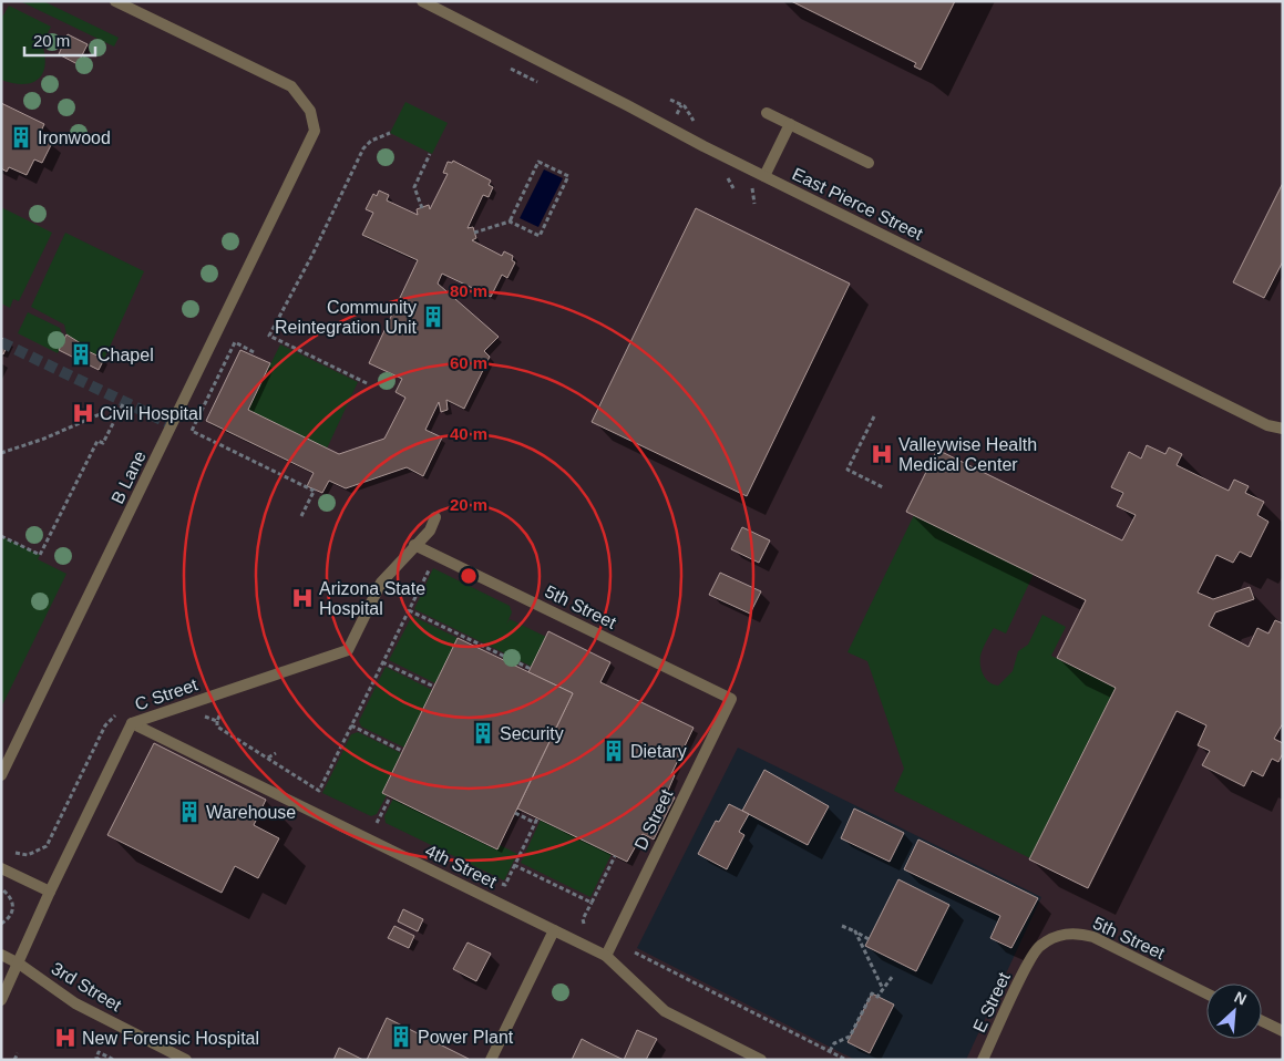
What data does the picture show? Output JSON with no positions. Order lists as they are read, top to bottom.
{
  "streets": {
    "street": [
      "East Pierce Street",
      "B Lane",
      "5th Street",
      "C Street",
      "D Street",
      "4th Street",
      "3rd Street",
      "E Street"
    ]
  },
  "crossings": [
    ["5th Street", "C Street"],
    ["5th Street", "D Street"],
    ["5th Street", "E Street"],
    ["C Street", "4th Street"],
    ["C Street", "3rd Street"],
    ["D Street", "4th Street"]
  ],
  "places": {
    "building": [
      "Ironwood",
      "Community Reintegration Unit",
      "Chapel",
      "Security",
      "Dietary",
      "Warehouse",
      "Power Plant"
    ],
    "hospital": [
      "Civil Hospital",
      "Valleywise Health Medical Center",
      "Arizona State Hospital",
      "New Forensic Hospital"
    ]
  },
  "scale_bar": "20 m",
  "north": "top right",
  "rings": [
    "80 m",
    "60 m",
    "40 m",
    "20 m"
  ]
}
